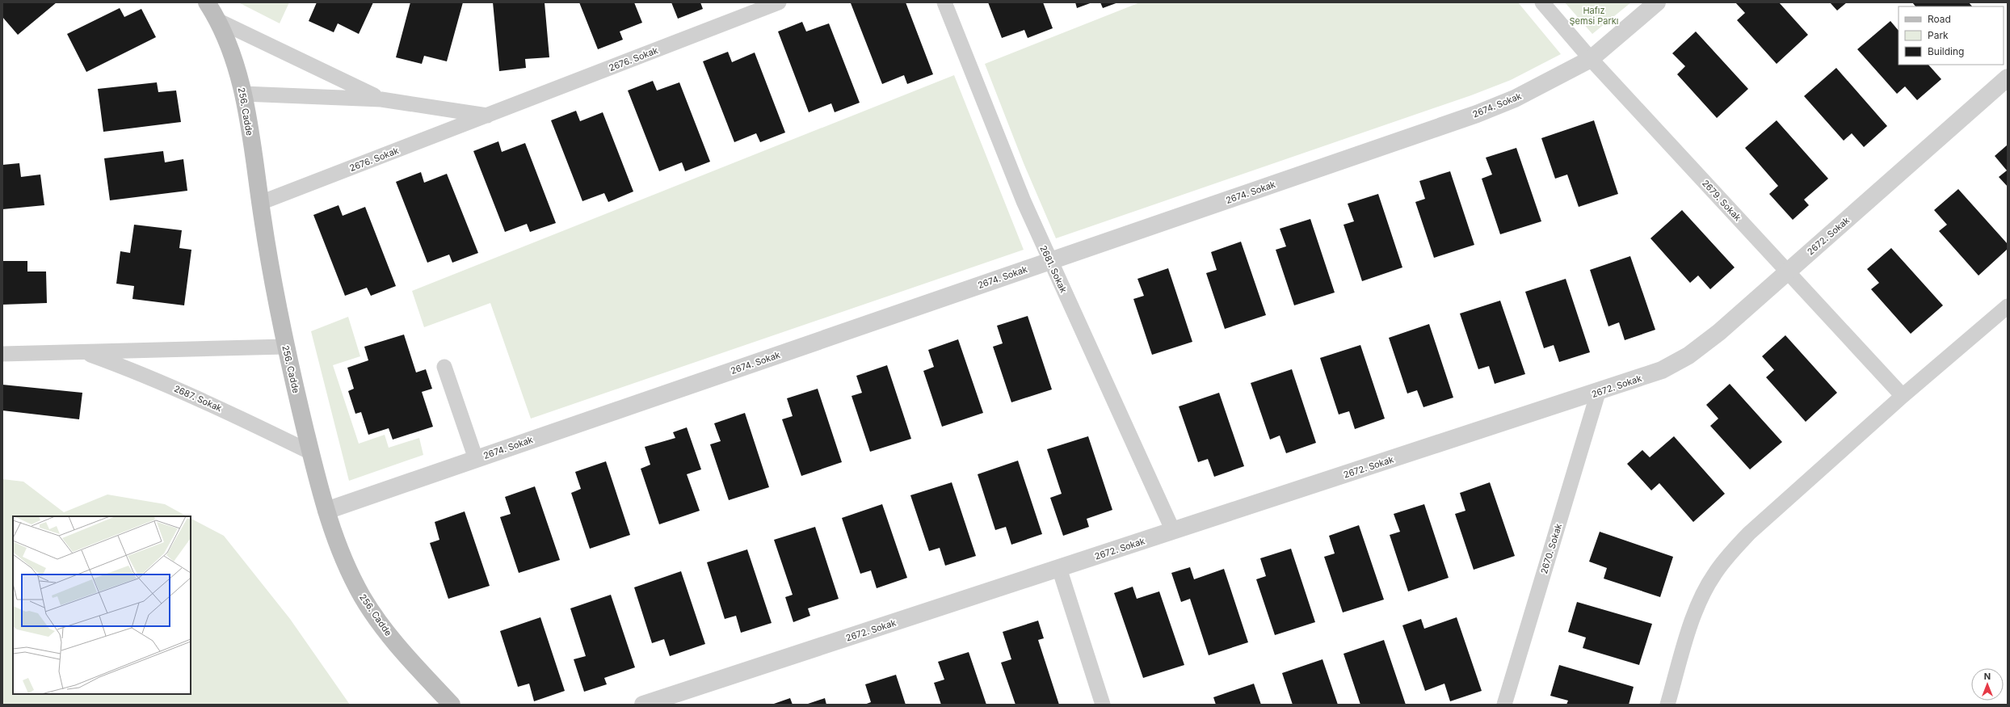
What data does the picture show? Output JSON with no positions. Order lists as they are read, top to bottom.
{
  "streets": {
    "street": ["2674. Sokak", "256. Cadde", "2672. Sokak"],
    "lane": [
      "2676. Sokak",
      "2679. Sokak",
      "2681. Sokak",
      "2687. Sokak",
      "2670. Sokak"
    ]
  },
  "crossings": [
    ["2676. Sokak", "256. Cadde"],
    ["2674. Sokak", "256. Cadde"],
    ["2674. Sokak", "2679. Sokak"],
    ["2674. Sokak", "2681. Sokak"],
    ["256. Cadde", "2687. Sokak"],
    ["2679. Sokak", "2672. Sokak"],
    ["2672. Sokak", "2681. Sokak"],
    ["2672. Sokak", "2670. Sokak"]
  ],
  "parks": ["Hafız Şemsi Parkı"],
  "legend": ["Road", "Park", "Building"],
  "north": "top"
}
